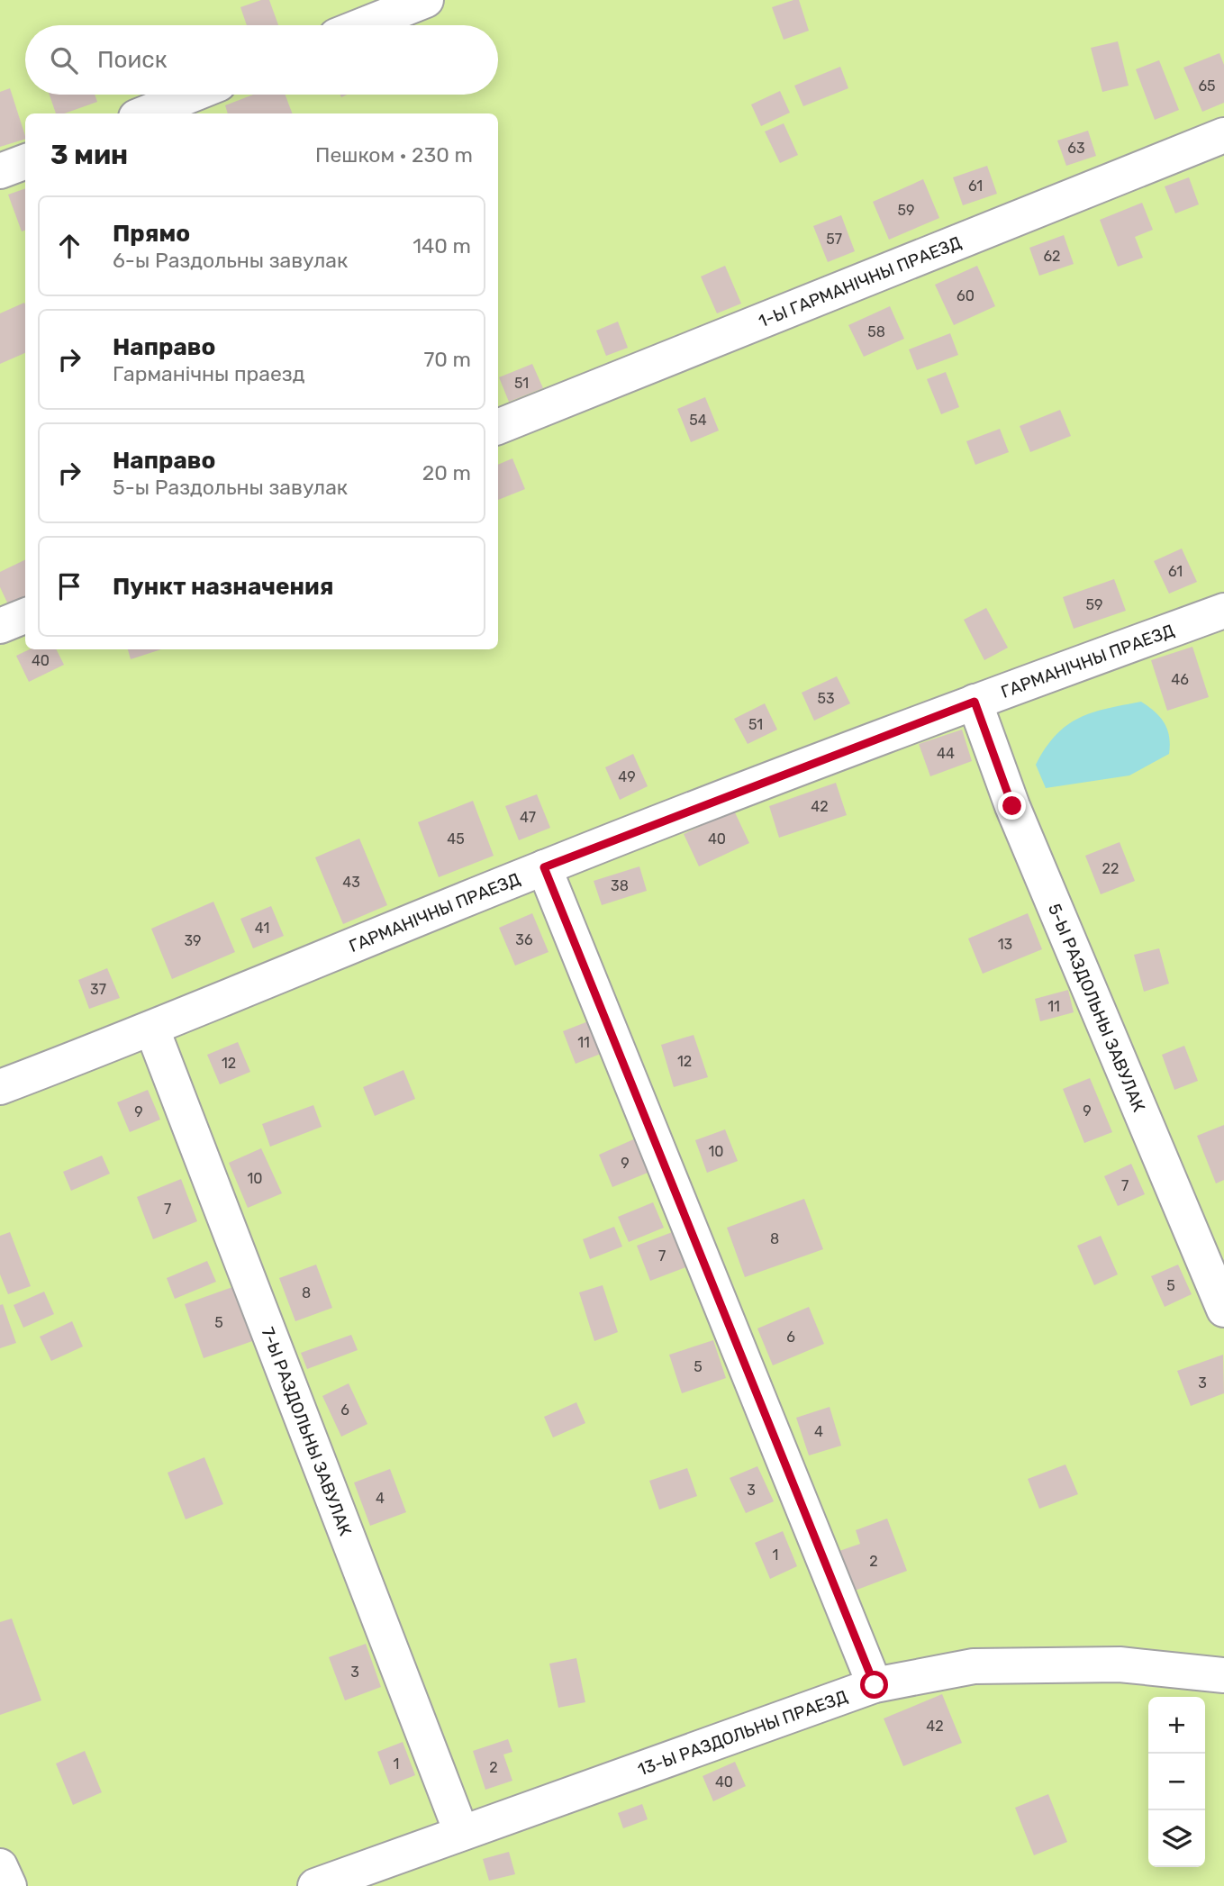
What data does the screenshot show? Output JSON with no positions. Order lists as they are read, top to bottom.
{
  "streets": {
    "lane": [
      "1-Ы ГАРМАНІЧНЫ ПРАЕЗД",
      "ГАРМАНІЧНЫ ПРАЕЗД",
      "5-Ы РАЗДОЛЬНЫ ЗАВУЛАК",
      "7-Ы РАЗДОЛЬНЫ ЗАВУЛАК",
      "13-Ы РАЗДОЛЬНЫ ПРАЕЗД"
    ]
  },
  "crossings": [
    ["ГАРМАНІЧНЫ ПРАЕЗД", "5-Ы РАЗДОЛЬНЫ ЗАВУЛАК"],
    ["ГАРМАНІЧНЫ ПРАЕЗД", "7-Ы РАЗДОЛЬНЫ ЗАВУЛАК"],
    ["7-Ы РАЗДОЛЬНЫ ЗАВУЛАК", "13-Ы РАЗДОЛЬНЫ ПРАЕЗД"]
  ],
  "house_numbers": [
    "65",
    "63",
    "61",
    "59",
    "57",
    "62",
    "60",
    "58",
    "51",
    "54",
    "61",
    "59",
    "40",
    "46",
    "53",
    "51",
    "44",
    "49",
    "42",
    "47",
    "45",
    "40",
    "22",
    "43",
    "38",
    "41",
    "36",
    "39",
    "13",
    "37",
    "11",
    "11",
    "12",
    "12",
    "9",
    "9",
    "10",
    "9",
    "10",
    "7",
    "7",
    "8",
    "7",
    "5",
    "8",
    "5",
    "6",
    "5",
    "3",
    "6",
    "4",
    "3",
    "4",
    "1",
    "2",
    "3",
    "42",
    "1",
    "2",
    "40"
  ],
  "page": {
    "search": "Поиск",
    "heading": ["3 мин", "Пешком · 230 m"],
    "list": [
      ["Прямо", "6-ы Раздольны завулак", "140 m"],
      ["Направо", "Гарманічны праезд", "70 m"],
      ["Направо", "5-ы Раздольны завулак", "20 m"],
      "Пункт назначения"
    ],
    "map_buttons": ["+", "−"]
  }
}
